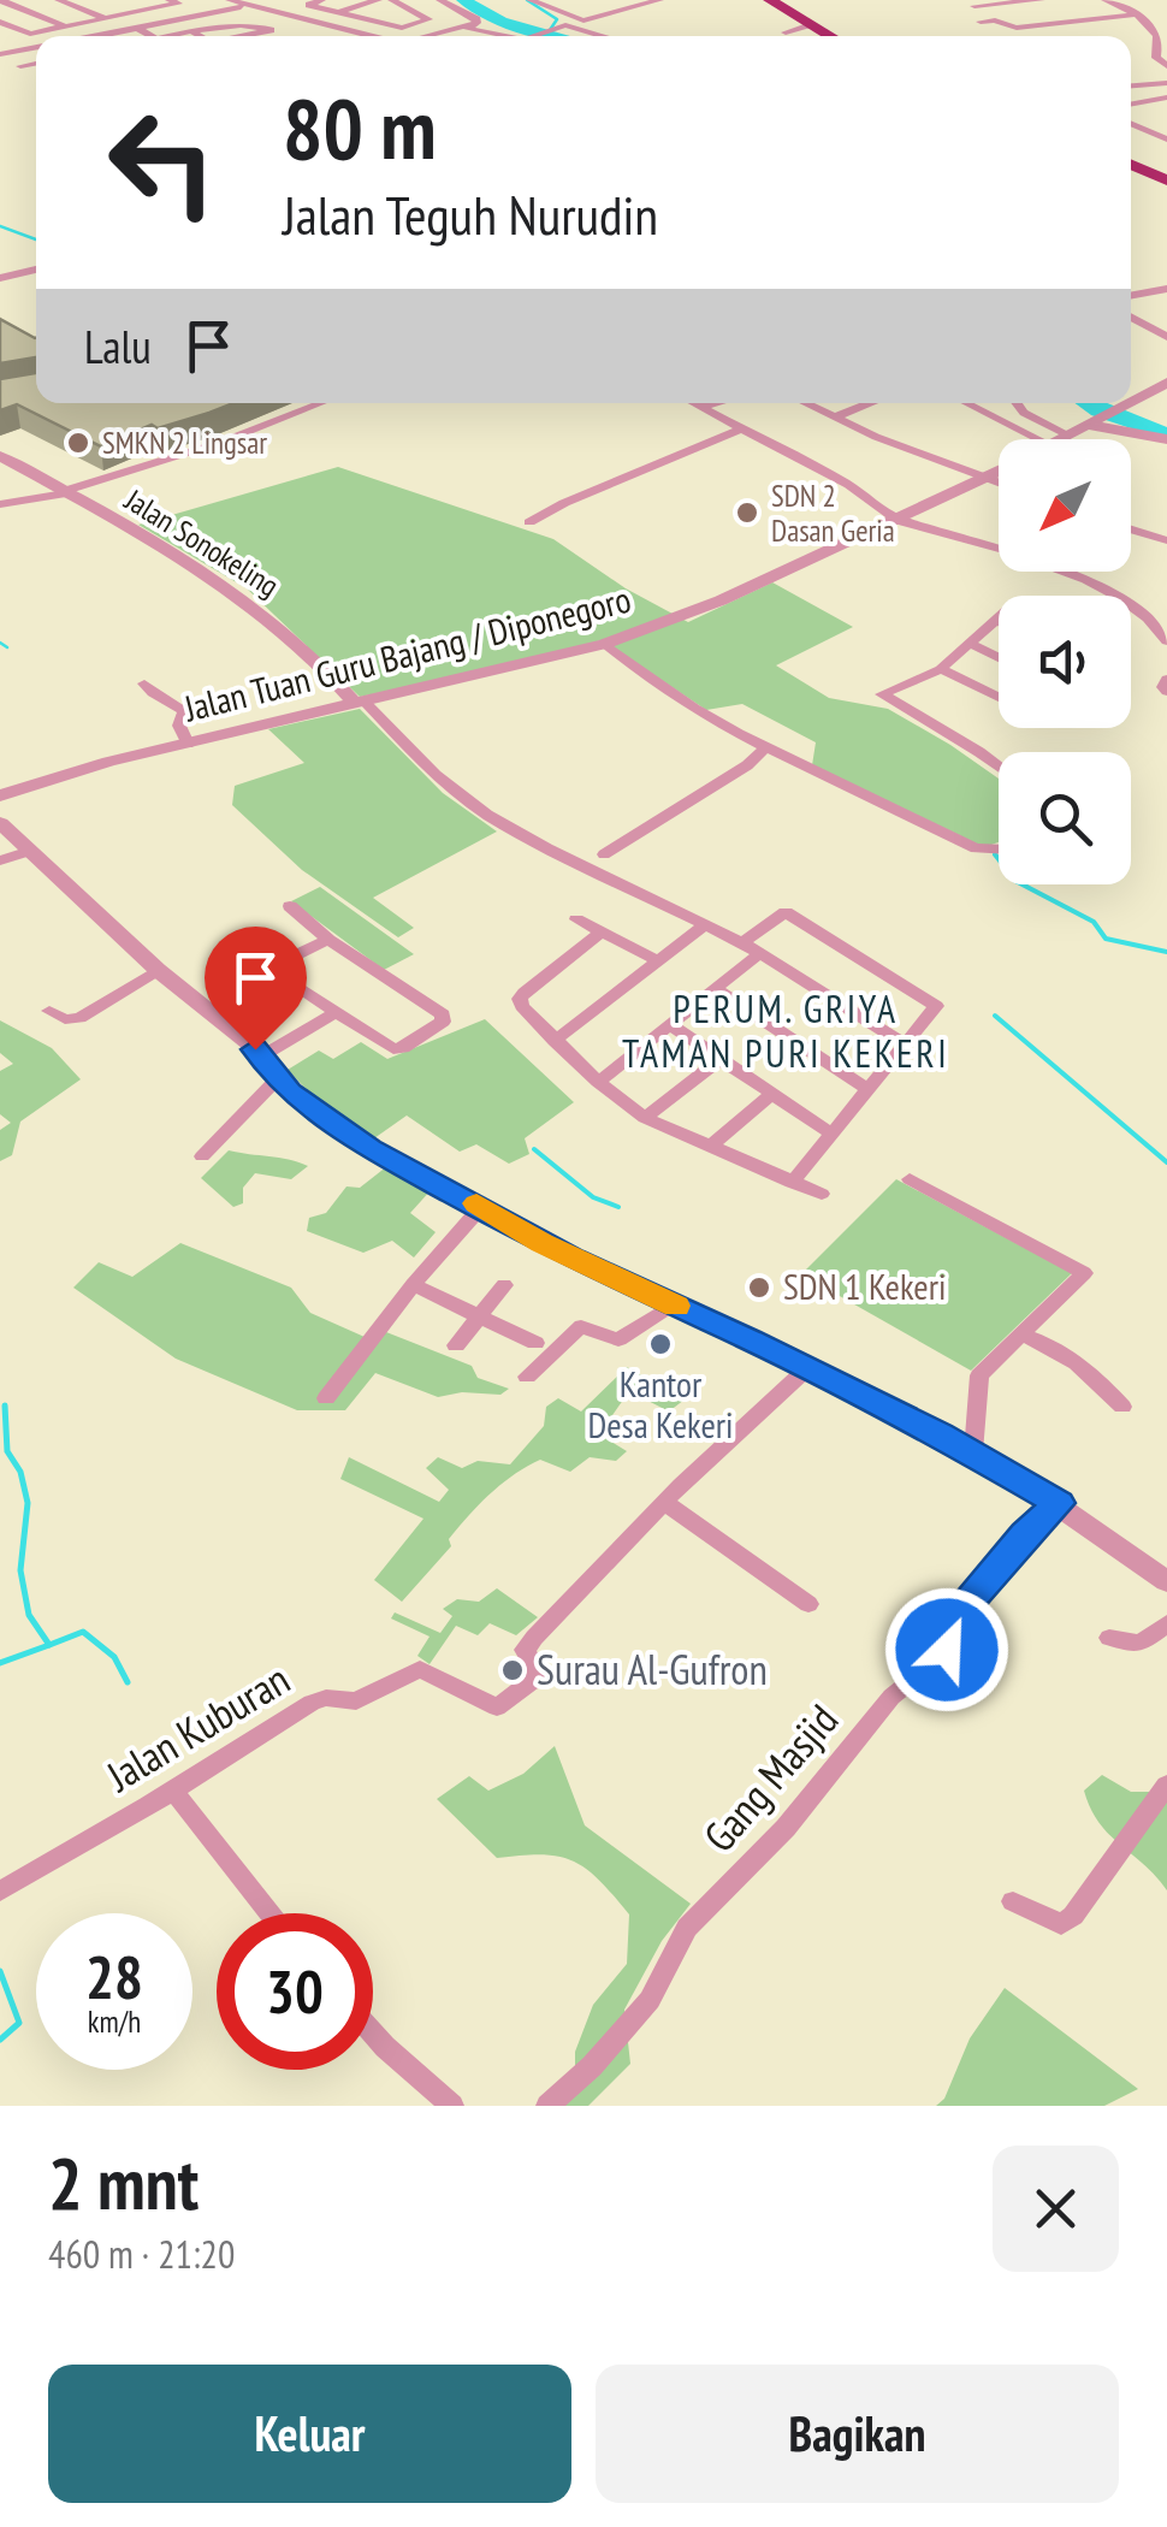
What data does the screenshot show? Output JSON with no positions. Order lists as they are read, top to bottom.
{
  "streets": {
    "street": [
      "Jalan Sonokeling",
      "Jalan Tuan Guru Bajang / Diponegoro",
      "Jalan Kuburan",
      "Gang Masjid"
    ]
  },
  "crossings": [
    ["Jalan Sonokeling", "Jalan Tuan Guru Bajang / Diponegoro"]
  ],
  "districts": ["PERUM. GRIYA TAMAN PURI KEKERI"],
  "places": [
    "SMKN 2 Lingsar",
    "SDN 2 Dasan Geria",
    "SDN 1 Kekeri",
    "Kantor Desa Kekeri",
    "Surau Al-Gufron"
  ],
  "north": "bottom left",
  "page": {
    "turn": ["80 m", "Jalan Teguh Nurudin"],
    "then": "Lalu",
    "speed": "28 km/h",
    "limit": "30",
    "heading": ["2 mnt", "460 m · 21:20"],
    "buttons": ["Keluar", "Bagikan"]
  }
}
